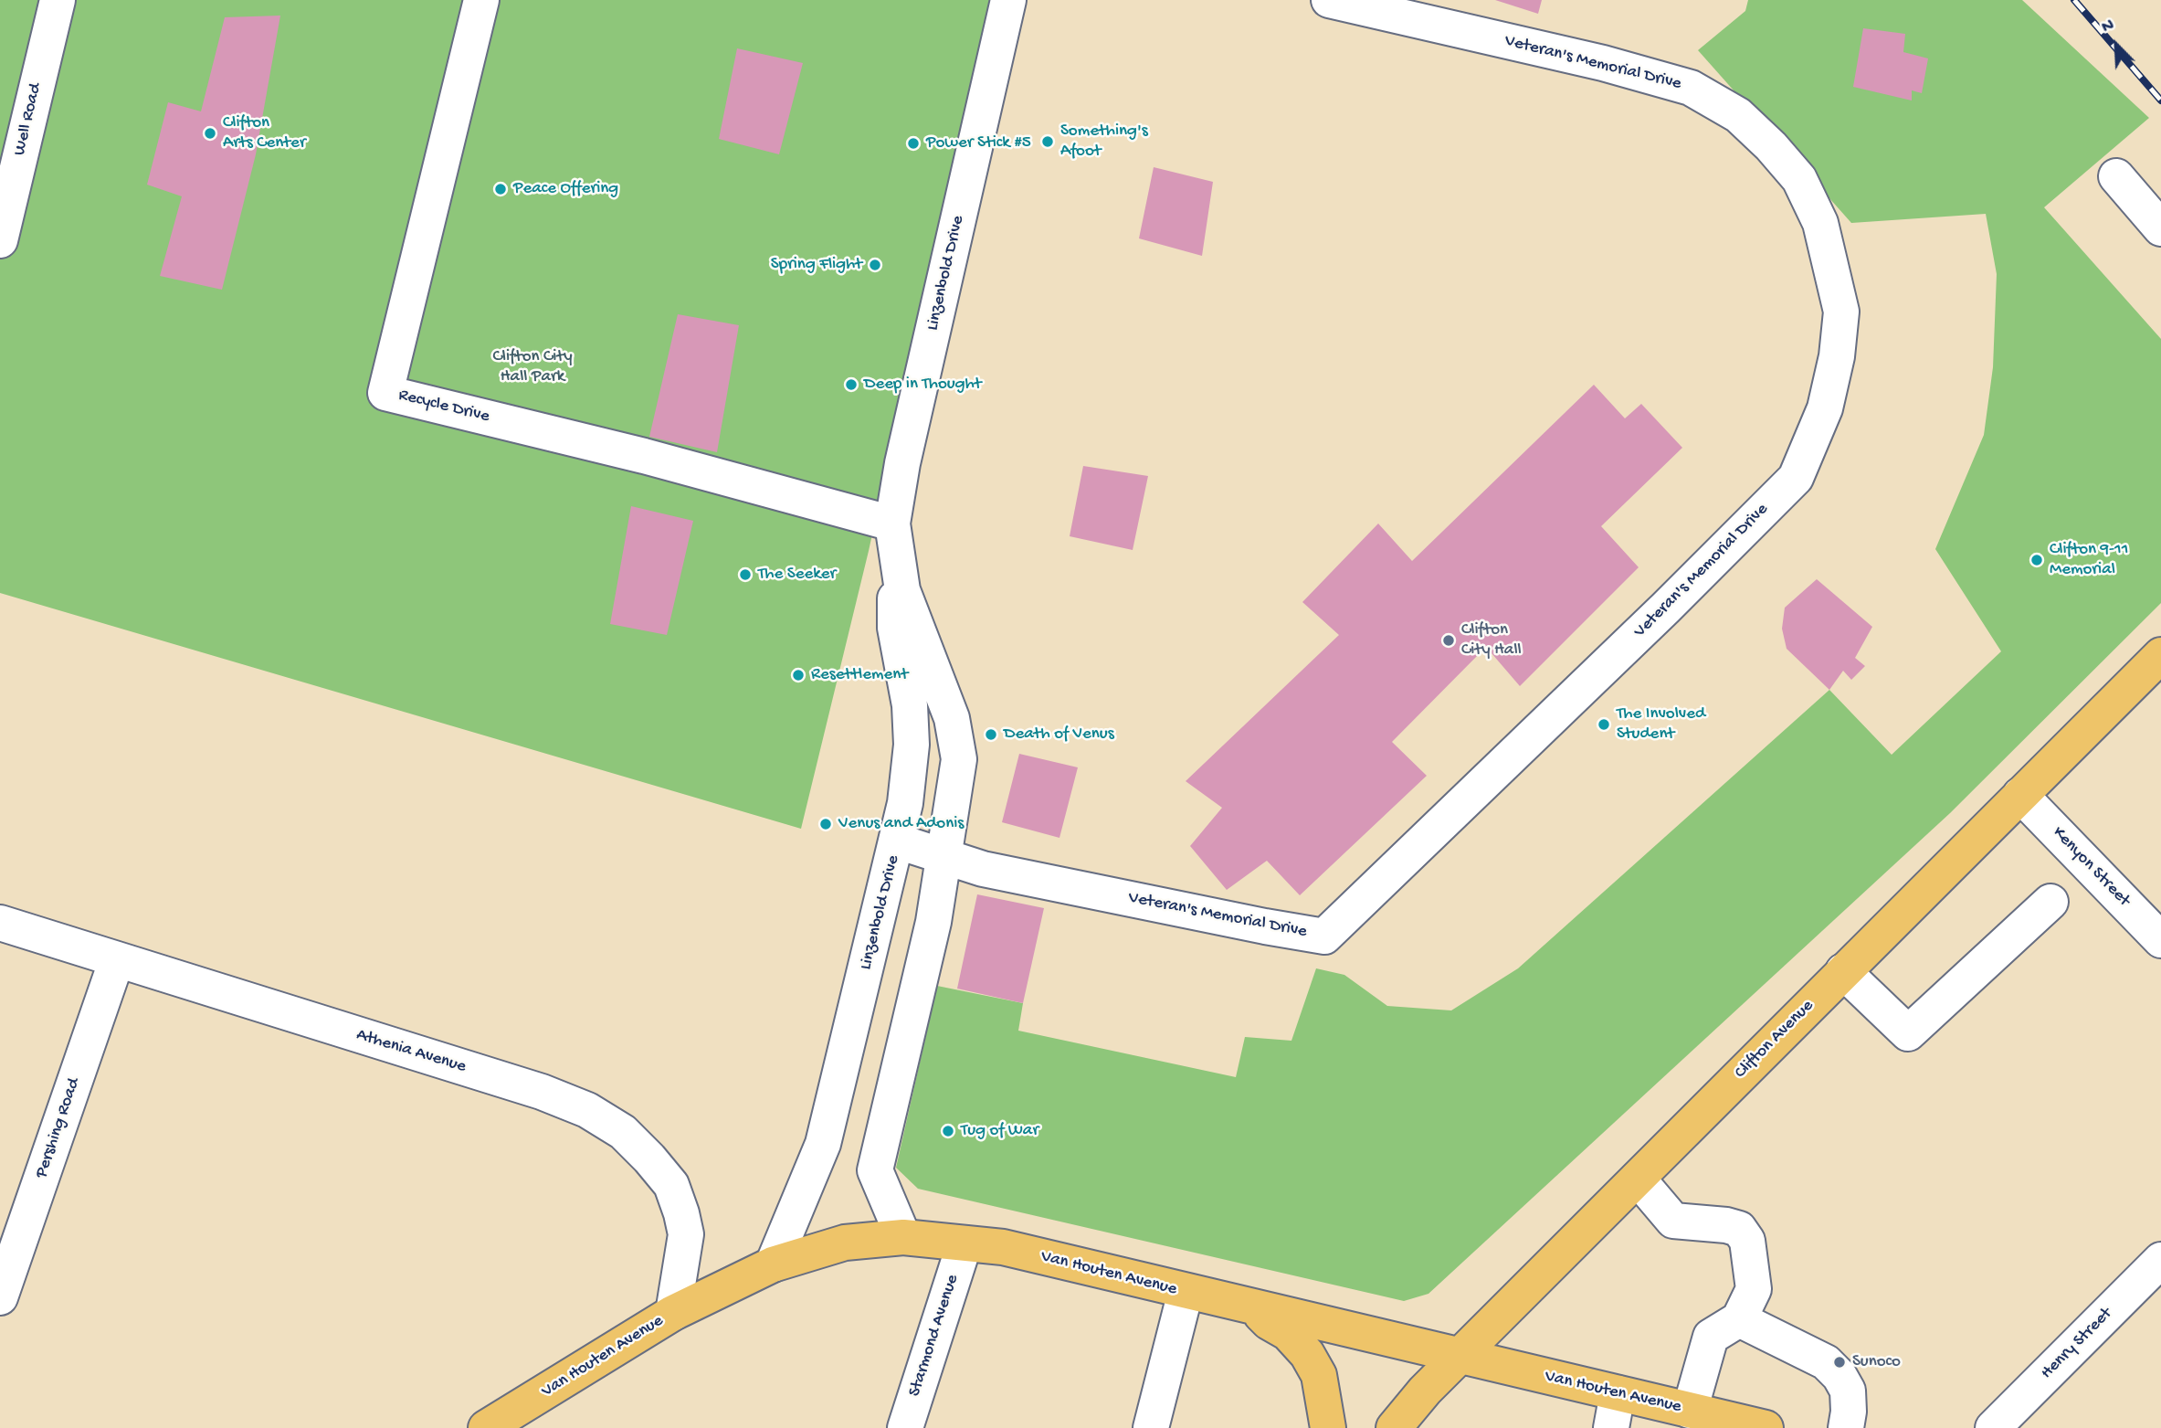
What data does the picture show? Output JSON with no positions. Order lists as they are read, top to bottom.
{
  "streets": {
    "main road": ["Clifton Avenue", "Van Houten Avenue"],
    "street": [
      "Veteran's Memorial Drive",
      "Well Road",
      "Linzenbold Drive",
      "Recycle Drive",
      "Kenyon Street",
      "Athenia Avenue",
      "Pershing Road",
      "Starmond Avenue",
      "Henry Street"
    ]
  },
  "crossings": [
    ["Veteran's Memorial Drive", "Linzenbold Drive"],
    ["Linzenbold Drive", "Recycle Drive"],
    ["Linzenbold Drive", "Van Houten Avenue"],
    ["Kenyon Street", "Clifton Avenue"],
    ["Clifton Avenue", "Van Houten Avenue"],
    ["Athenia Avenue", "Pershing Road"],
    ["Athenia Avenue", "Van Houten Avenue"],
    ["Van Houten Avenue", "Starmond Avenue"]
  ],
  "parks": ["Clifton City Hall Park"],
  "places": [
    "Clifton Arts Center",
    "Something's Afoot",
    "Power Stick #5",
    "Peace Offering",
    "Spring Flight",
    "Deep in Thought",
    "Clifton 9-11 Memorial",
    "The Seeker",
    "Clifton City Hall",
    "Resettlement",
    "The Involved Student",
    "Death of Venus",
    "Venus and Adonis",
    "Tug of War",
    "Sunoco"
  ],
  "north": "top left"
}
